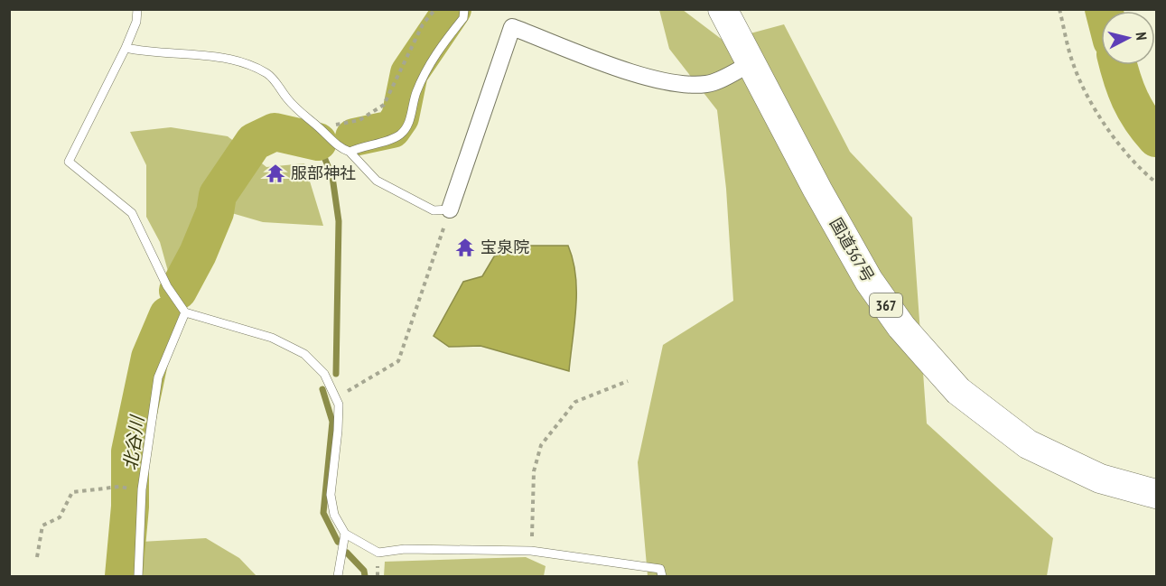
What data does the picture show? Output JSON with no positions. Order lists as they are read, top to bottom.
{
  "streets": {
    "highway": ["国道367号", "367"]
  },
  "water": ["北谷川"],
  "places": {
    "temple": ["服部神社", "宝泉院"]
  },
  "north": "right"
}
